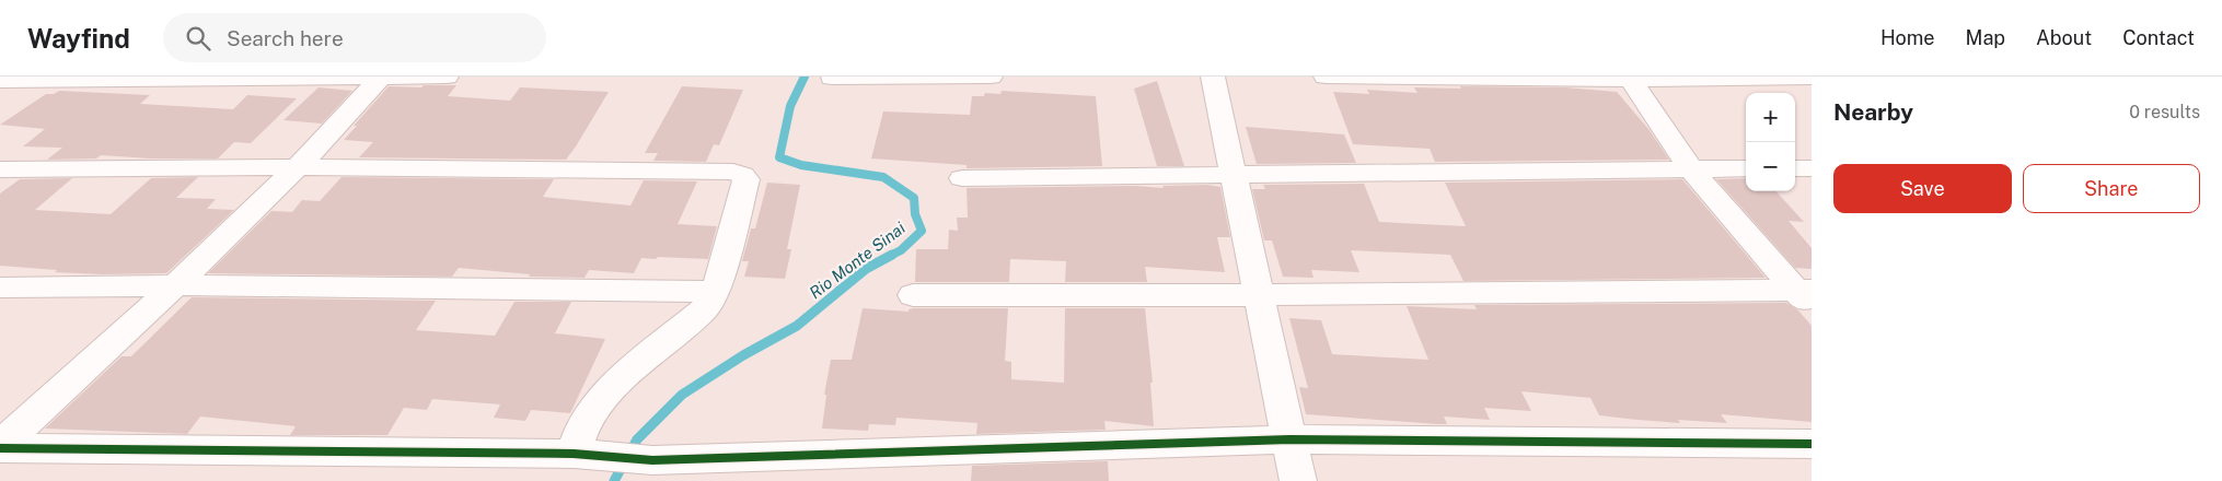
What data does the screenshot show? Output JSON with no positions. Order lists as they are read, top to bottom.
{
  "water": ["Rio Monte Sinai"],
  "page": {
    "header": "Wayfind",
    "search": "Search here",
    "nav": [
      "Home",
      "Map",
      "About",
      "Contact"
    ],
    "heading": ["Nearby", "0 results"],
    "map_buttons": ["+", "−"],
    "buttons": ["Save", "Share"]
  }
}
